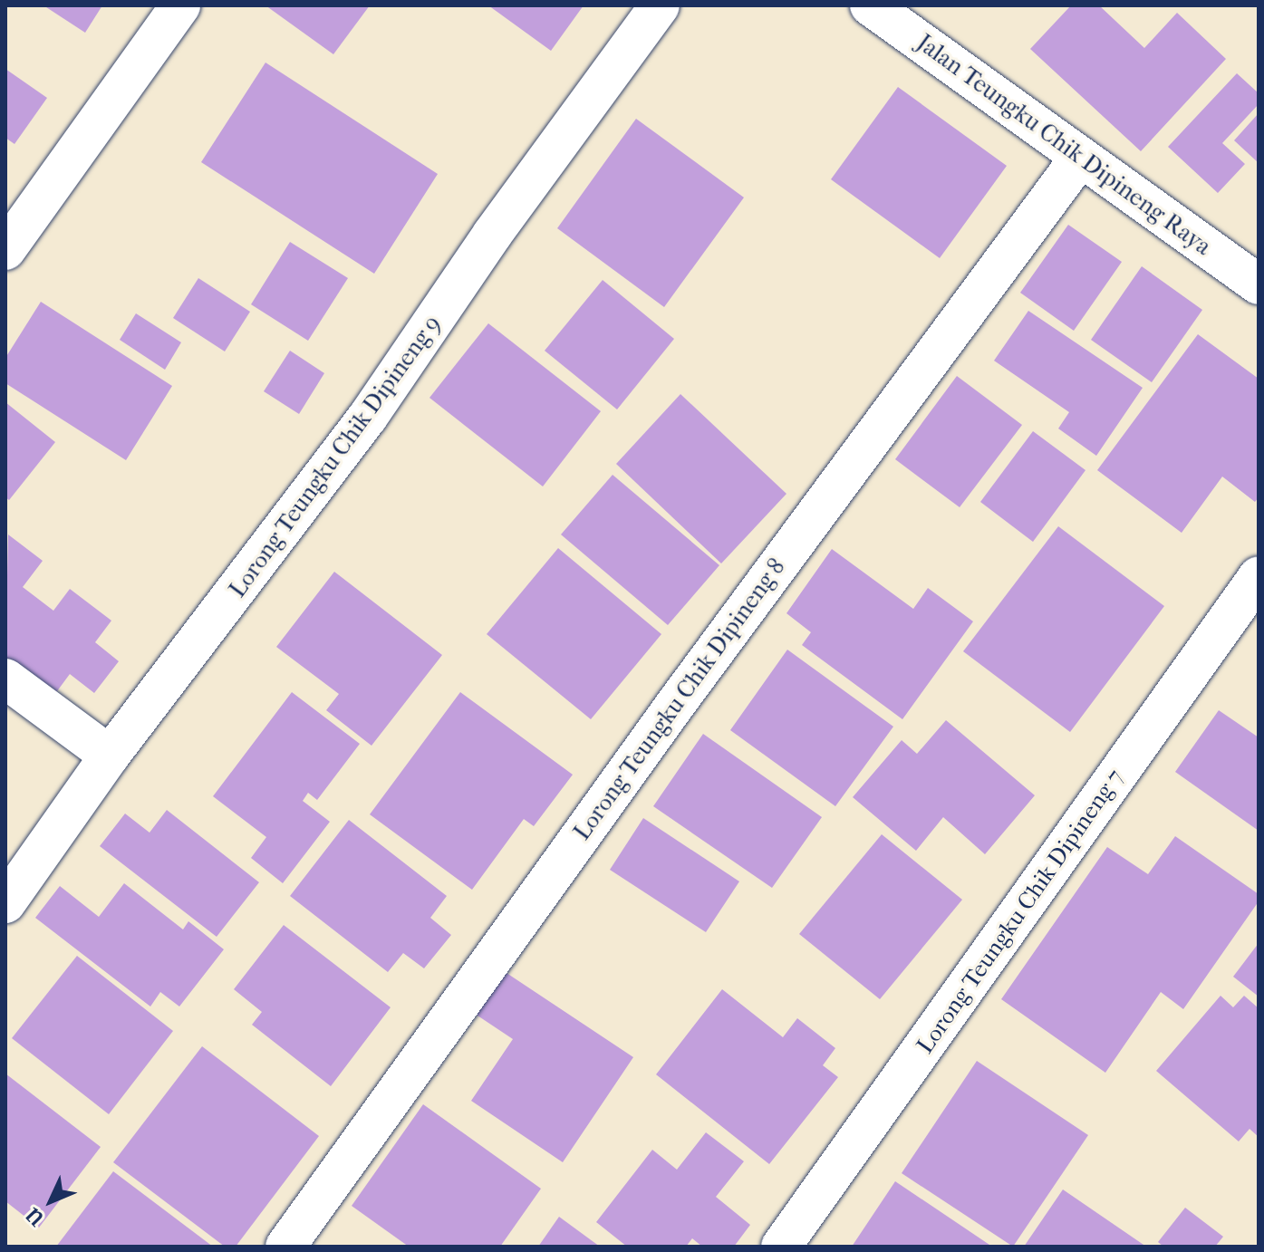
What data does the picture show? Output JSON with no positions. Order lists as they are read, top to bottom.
{
  "streets": {
    "street": [
      "Jalan Teungku Chik Dipineng Raya",
      "Lorong Teungku Chik Dipineng 9",
      "Lorong Teungku Chik Dipineng 8",
      "Lorong Teungku Chik Dipineng 7"
    ]
  },
  "crossings": [
    ["Jalan Teungku Chik Dipineng Raya", "Lorong Teungku Chik Dipineng 8"]
  ],
  "north": "bottom left"
}
